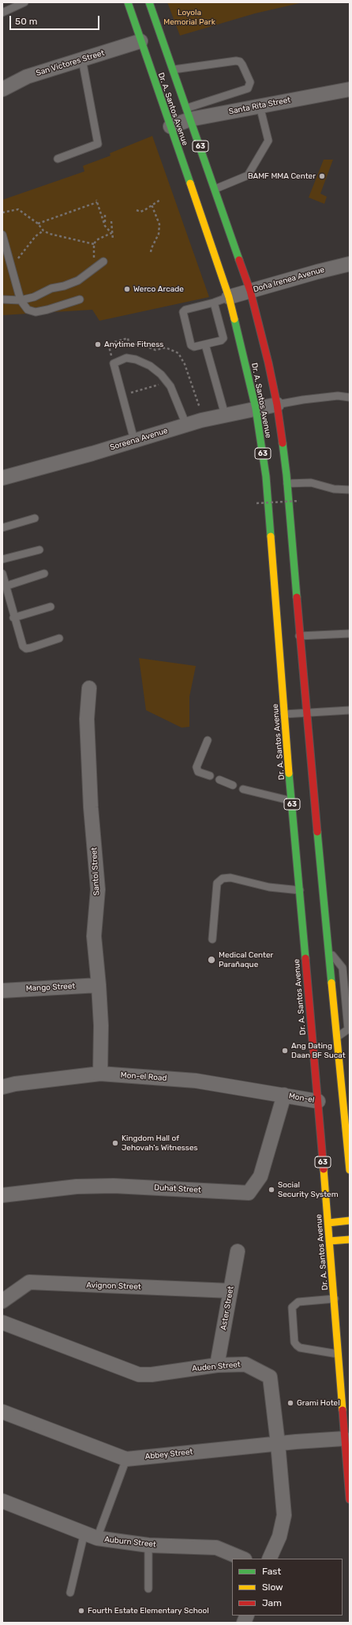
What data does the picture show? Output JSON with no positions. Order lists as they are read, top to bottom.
{
  "streets": {
    "main road": ["Dr. A. Santos Avenue", "63"],
    "street": [
      "San Victores Street",
      "Santa Rita Street",
      "Doña Irenea Avenue",
      "Soreena Avenue",
      "Santol Street",
      "Mango Street",
      "Mon-el Road",
      "Mon-el",
      "Duhat Street",
      "Avignon Street",
      "Aster Street",
      "Auden Street",
      "Abbey Street",
      "Auburn Street"
    ]
  },
  "crossings": [
    ["San Victores Street", "Dr. A. Santos Avenue"],
    ["Santa Rita Street", "Dr. A. Santos Avenue"],
    ["Dr. A. Santos Avenue", "Doña Irenea Avenue"],
    ["Dr. A. Santos Avenue", "Soreena Avenue"],
    ["Dr. A. Santos Avenue", "Mon-el"],
    ["Dr. A. Santos Avenue", "Abbey Street"],
    ["Santol Street", "Mango Street"],
    ["Santol Street", "Mon-el Road"],
    ["Mon-el Road", "Mon-el"],
    ["Mon-el Road", "Duhat Street"],
    ["Mon-el", "Duhat Street"],
    ["Avignon Street", "Aster Street"],
    ["Aster Street", "Auden Street"],
    ["Auden Street", "Abbey Street"]
  ],
  "parks": ["Loyola Memorial Park"],
  "places": [
    "BAMF MMA Center",
    "Werco Arcade",
    "Anytime Fitness",
    "Medical Center Parañaque",
    "Ang Dating Daan BF Sucat",
    "Kingdom Hall of Jehovah's Witnesses",
    "Social Security System",
    "Grami Hotel",
    "Fourth Estate Elementary School"
  ],
  "legend": ["Fast", "Slow", "Jam"],
  "scale_bar": "50 m"
}
